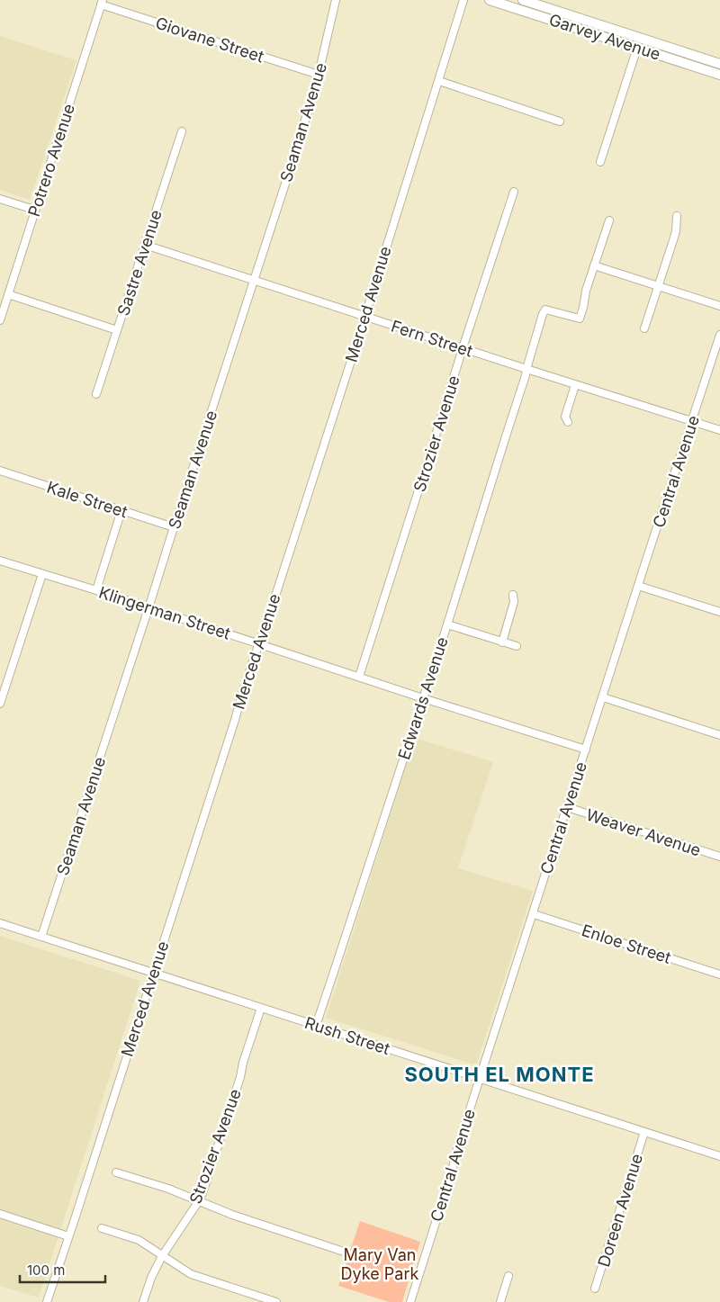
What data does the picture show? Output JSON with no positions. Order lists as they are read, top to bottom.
{
  "streets": {
    "main road": ["Garvey Avenue"],
    "street": [
      "Giovane Street",
      "Seaman Avenue",
      "Potrero Avenue",
      "Sastre Avenue",
      "Merced Avenue",
      "Fern Street",
      "Strozier Avenue",
      "Central Avenue",
      "Kale Street",
      "Klingerman Street",
      "Edwards Avenue",
      "Weaver Avenue",
      "Enloe Street",
      "Rush Street",
      "Doreen Avenue"
    ]
  },
  "crossings": [
    ["Giovane Street", "Seaman Avenue"],
    ["Giovane Street", "Potrero Avenue"],
    ["Seaman Avenue", "Fern Street"],
    ["Seaman Avenue", "Kale Street"],
    ["Seaman Avenue", "Klingerman Street"],
    ["Seaman Avenue", "Rush Street"],
    ["Sastre Avenue", "Fern Street"],
    ["Merced Avenue", "Fern Street"],
    ["Merced Avenue", "Klingerman Street"],
    ["Merced Avenue", "Rush Street"],
    ["Fern Street", "Strozier Avenue"],
    ["Fern Street", "Central Avenue"],
    ["Fern Street", "Edwards Avenue"],
    ["Strozier Avenue", "Klingerman Street"],
    ["Strozier Avenue", "Rush Street"],
    ["Central Avenue", "Klingerman Street"],
    ["Central Avenue", "Weaver Avenue"],
    ["Central Avenue", "Enloe Street"],
    ["Central Avenue", "Rush Street"],
    ["Klingerman Street", "Edwards Avenue"],
    ["Edwards Avenue", "Rush Street"],
    ["Rush Street", "Doreen Avenue"]
  ],
  "districts": ["SOUTH EL MONTE"],
  "parks": ["Mary Van Dyke Park"],
  "scale_bar": "100 m"
}
